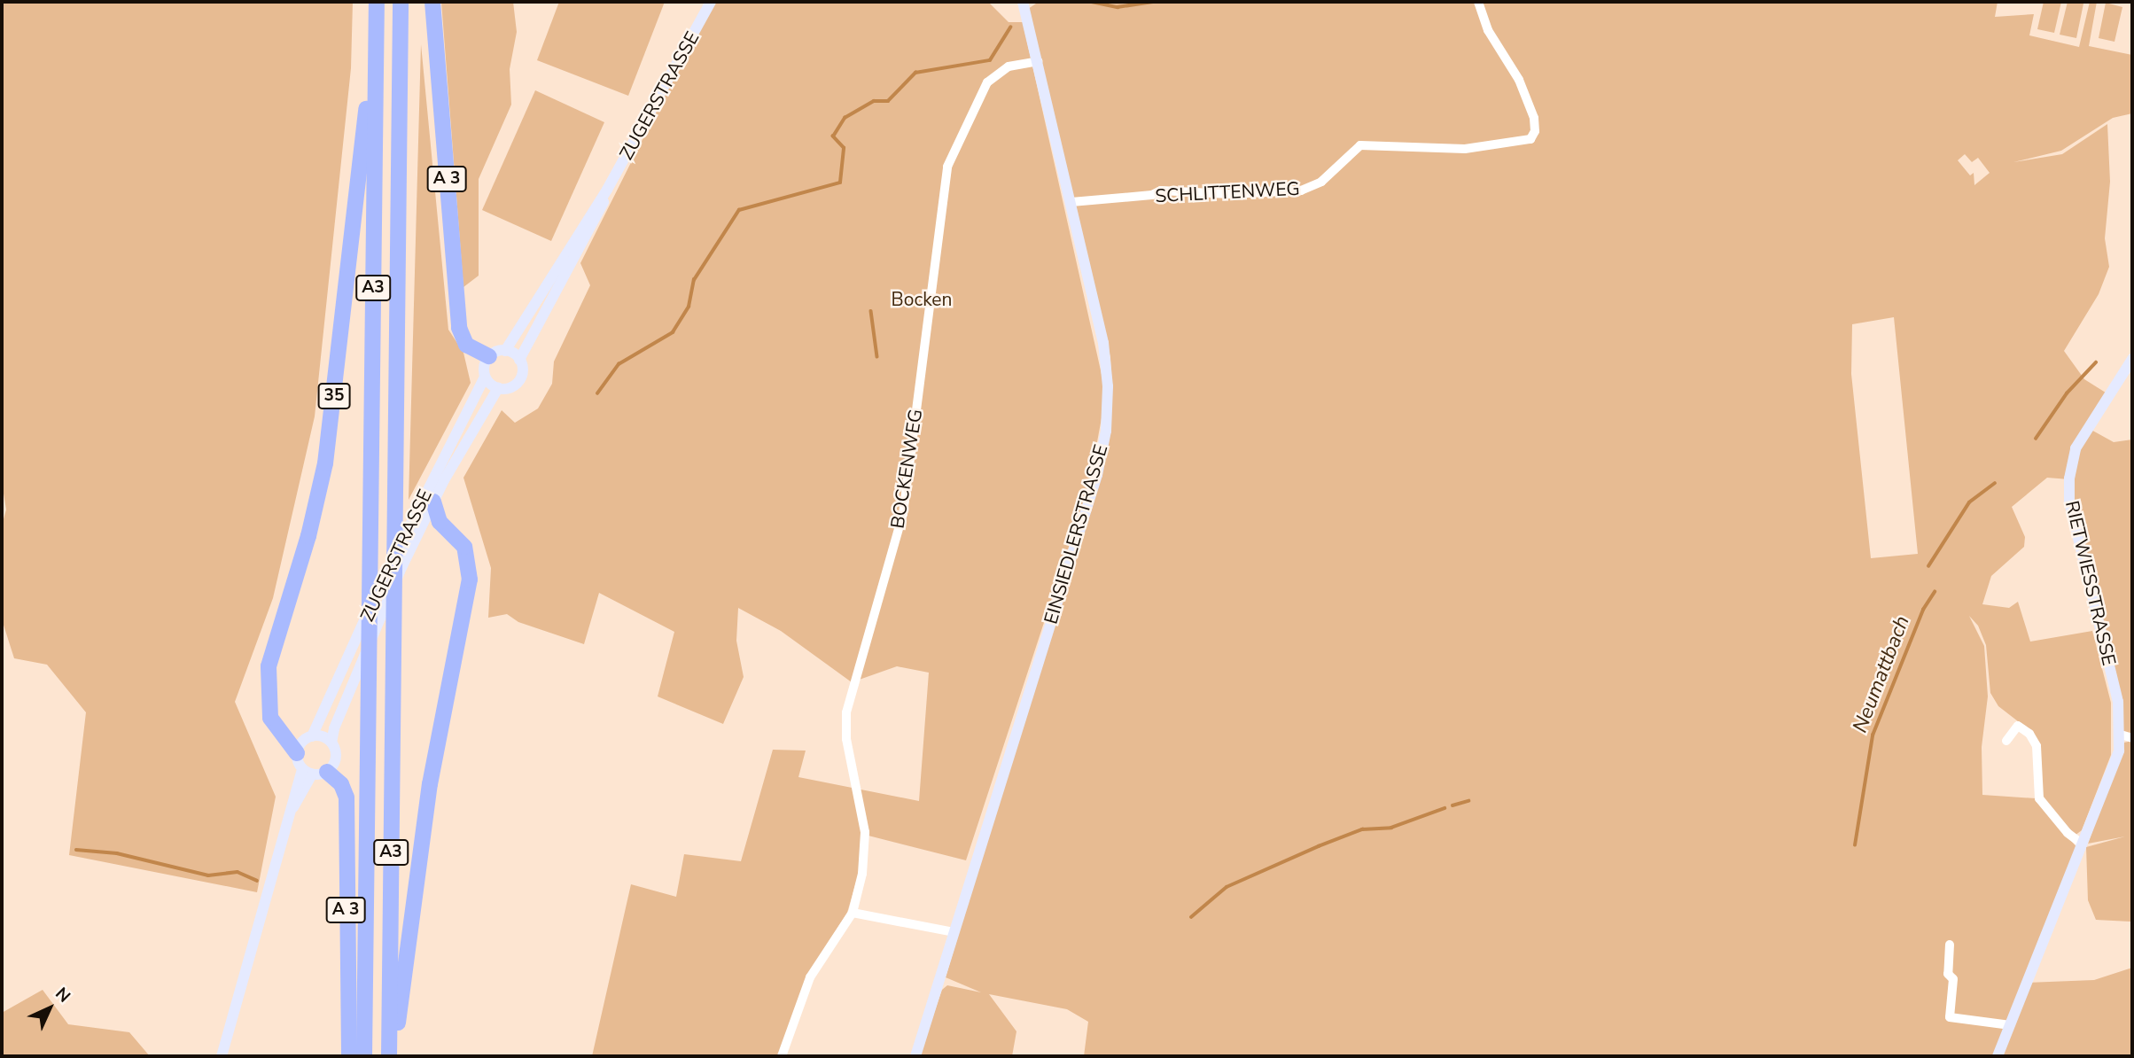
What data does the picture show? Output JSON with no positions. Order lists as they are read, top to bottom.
{
  "streets": {
    "highway": ["A 3", "A3", "35"],
    "main road": ["ZUGERSTRASSE", "EINSIEDLERSTRASSE", "RIETWIESSTRASSE"],
    "street": ["SCHLITTENWEG", "BOCKENWEG"]
  },
  "crossings": [
    ["ZUGERSTRASSE", "A 3"],
    ["ZUGERSTRASSE", "35"],
    ["A 3", "35"],
    ["SCHLITTENWEG", "EINSIEDLERSTRASSE"],
    ["A3", "35"],
    ["BOCKENWEG", "EINSIEDLERSTRASSE"]
  ],
  "water": ["Neumattbach"],
  "parks": ["Bocken"],
  "north": "top right"
}
